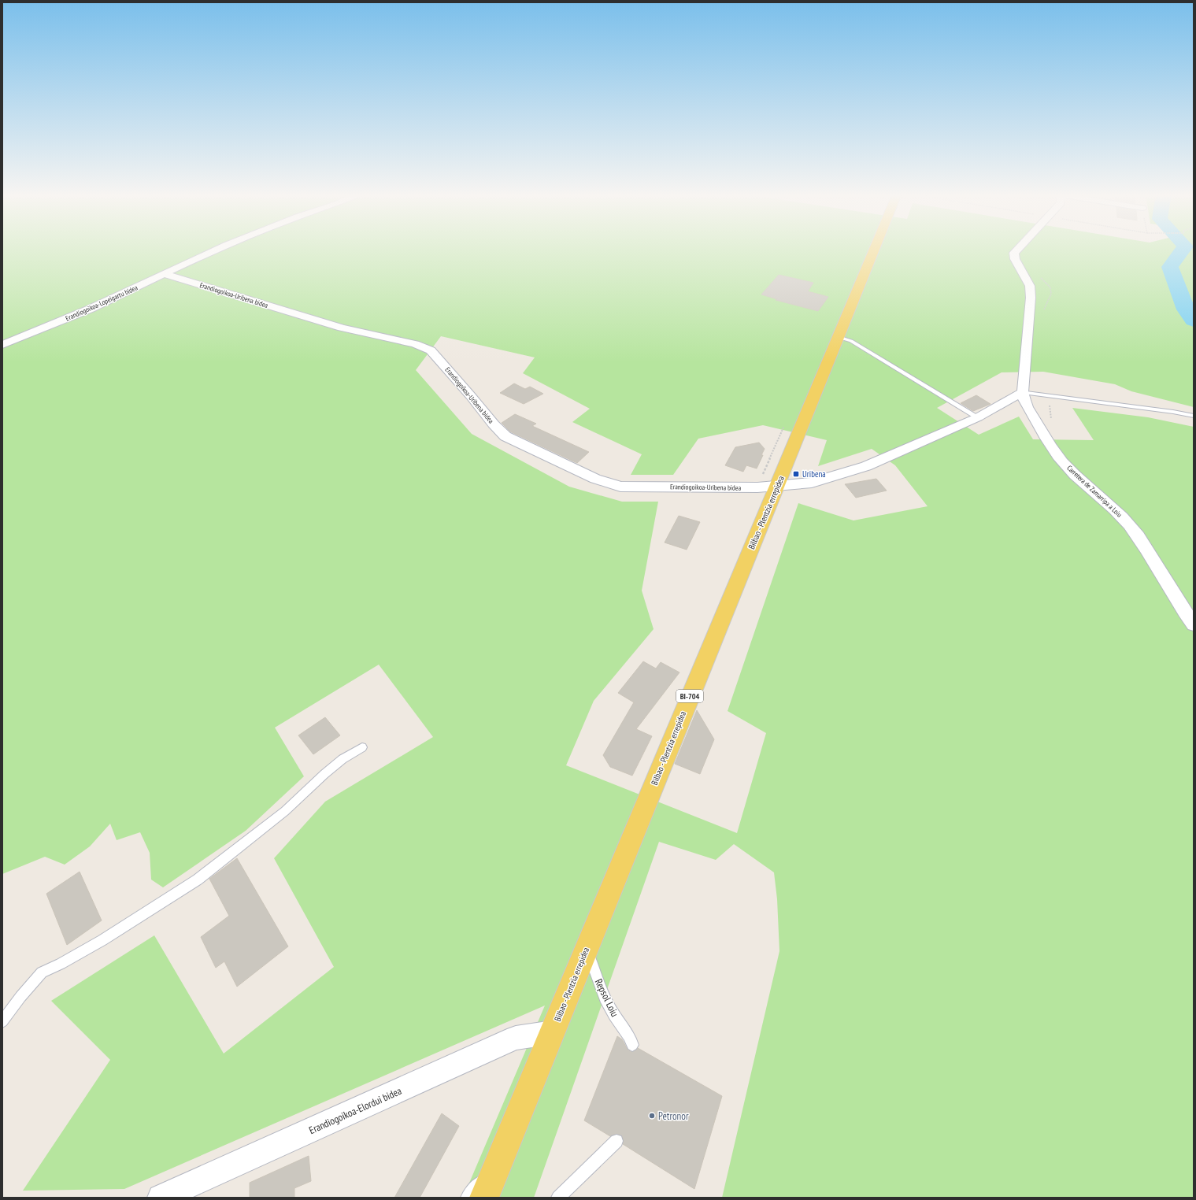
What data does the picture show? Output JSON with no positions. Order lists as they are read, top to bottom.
{
  "streets": {
    "main road": ["Bilbao - Plentzia errepidea", "BI-704"],
    "street": [
      "Erandiogoikoa-Uribena bidea",
      "Erandiogoikoa-Lopeigartu bidea",
      "Carretera de Zamarripa a Loiu",
      "Erandiogoikoa-Elordui bidea"
    ],
    "lane": ["Repsol Loiu"]
  },
  "crossings": [
    ["Erandiogoikoa-Uribena bidea", "Erandiogoikoa-Lopeigartu bidea"],
    ["Erandiogoikoa-Uribena bidea", "Carretera de Zamarripa a Loiu"],
    ["Erandiogoikoa-Uribena bidea", "Bilbao - Plentzia errepidea"],
    ["Bilbao - Plentzia errepidea", "Repsol Loiu"],
    ["Bilbao - Plentzia errepidea", "Erandiogoikoa-Elordui bidea"]
  ],
  "places": {
    "transit": ["Uribena"],
    "other": ["Petronor"]
  }
}
